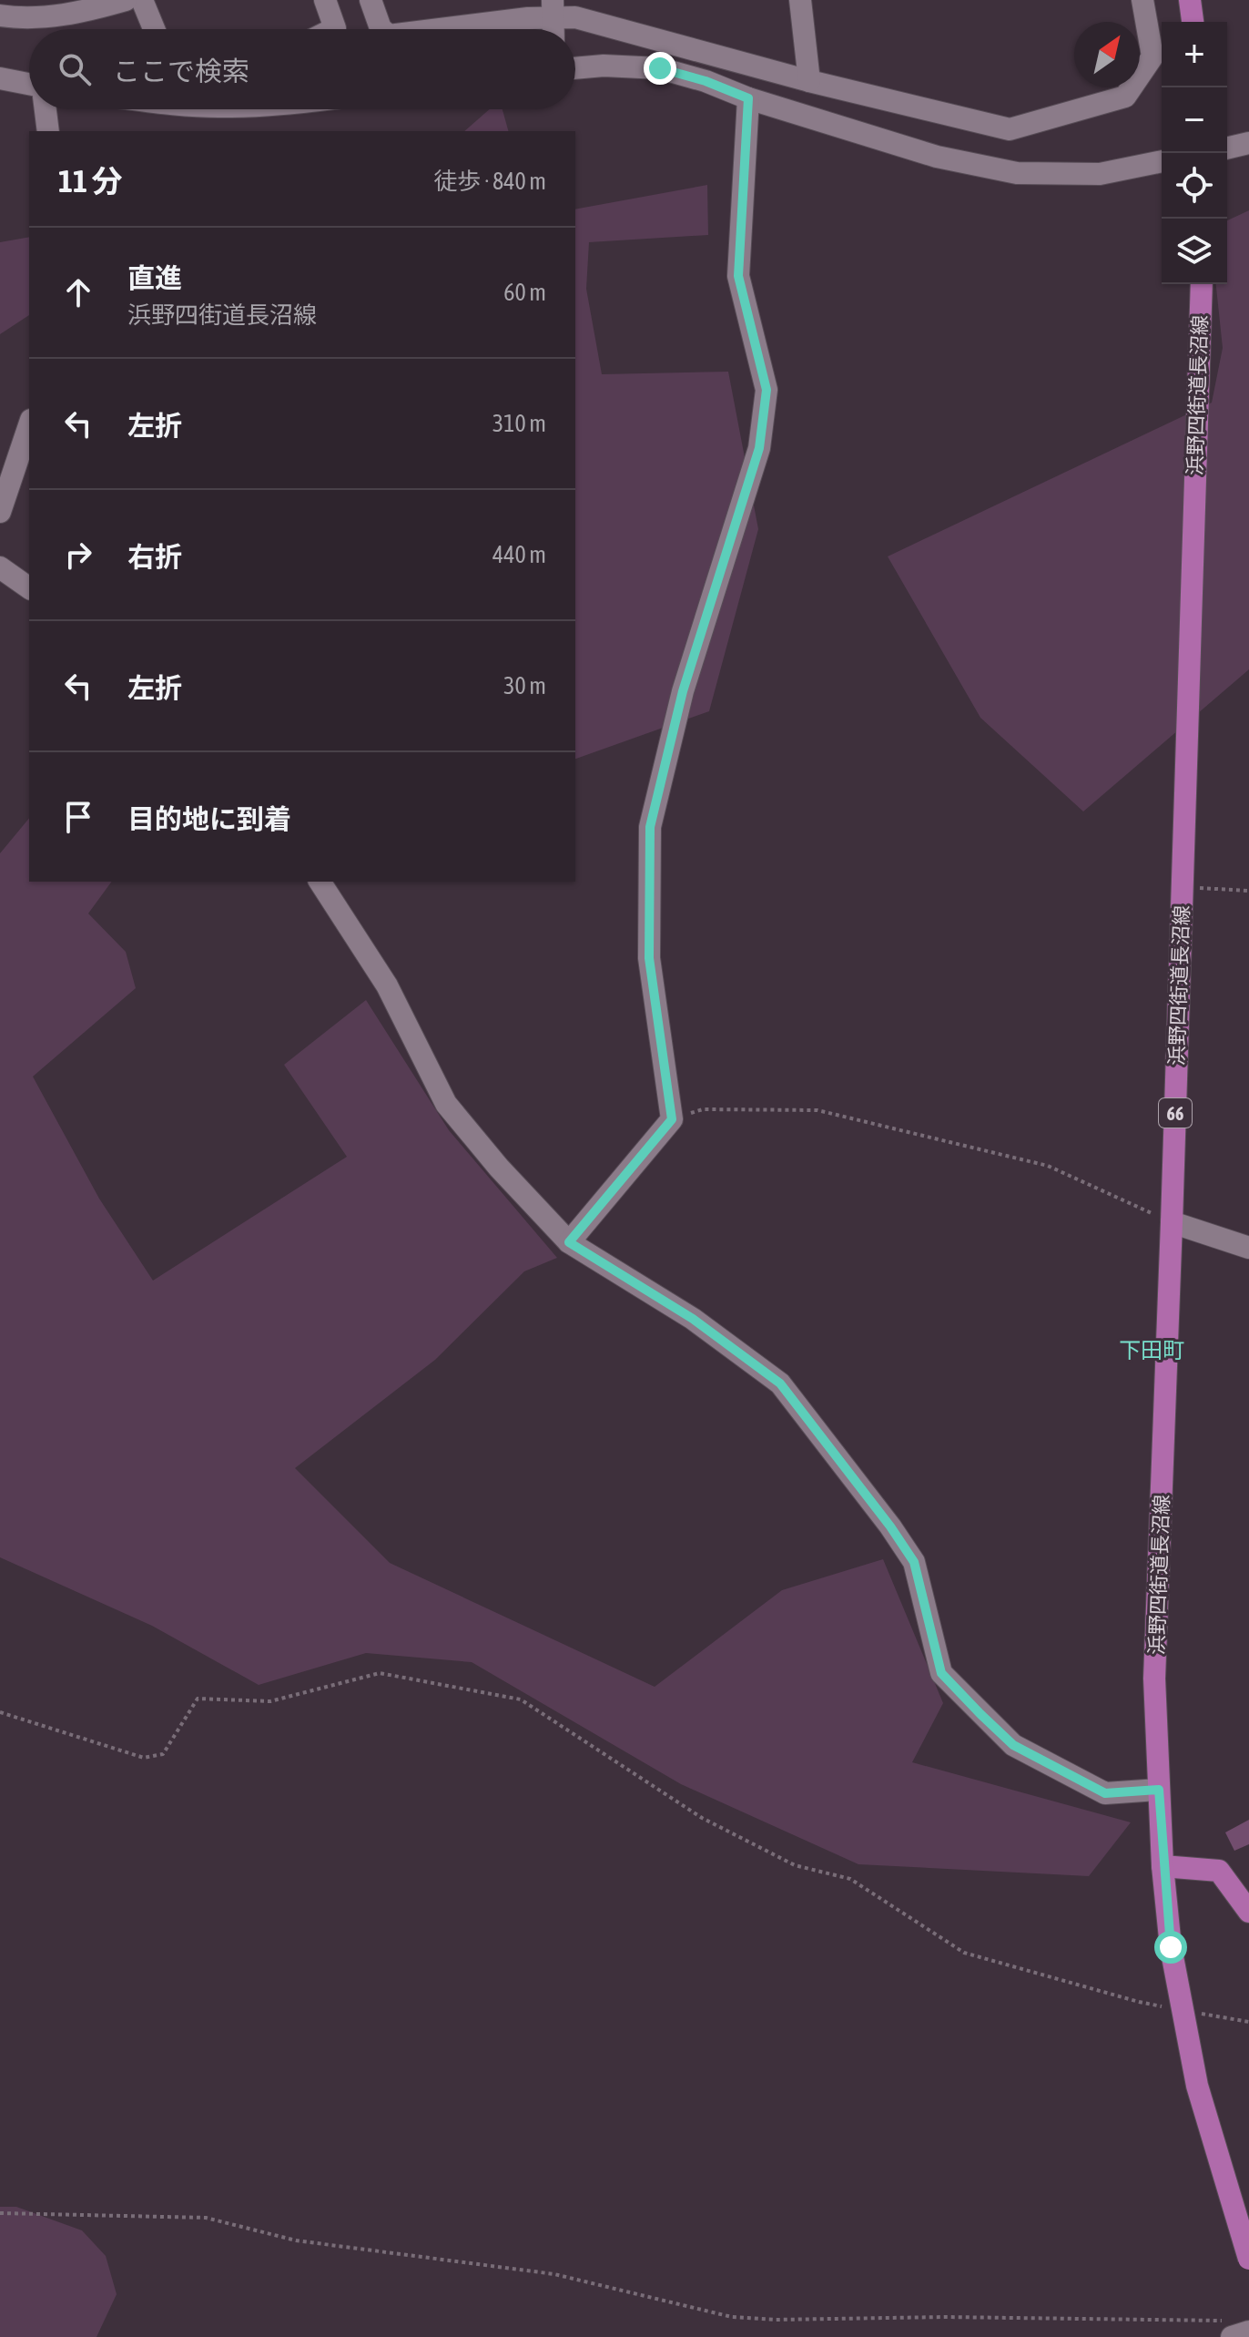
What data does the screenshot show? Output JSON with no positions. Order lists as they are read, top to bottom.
{
  "streets": {
    "main road": ["浜野四街道長沼線", "66"]
  },
  "districts": ["下田町"],
  "north": "top right",
  "page": {
    "map_buttons": ["+", "−"],
    "search": "ここで検索",
    "heading": ["11 分", "徒歩 · 840 m"],
    "list": [
      ["直進", "浜野四街道長沼線", "60 m"],
      ["左折", "310 m"],
      ["右折", "440 m"],
      ["左折", "30 m"],
      "目的地に到着"
    ]
  }
}
